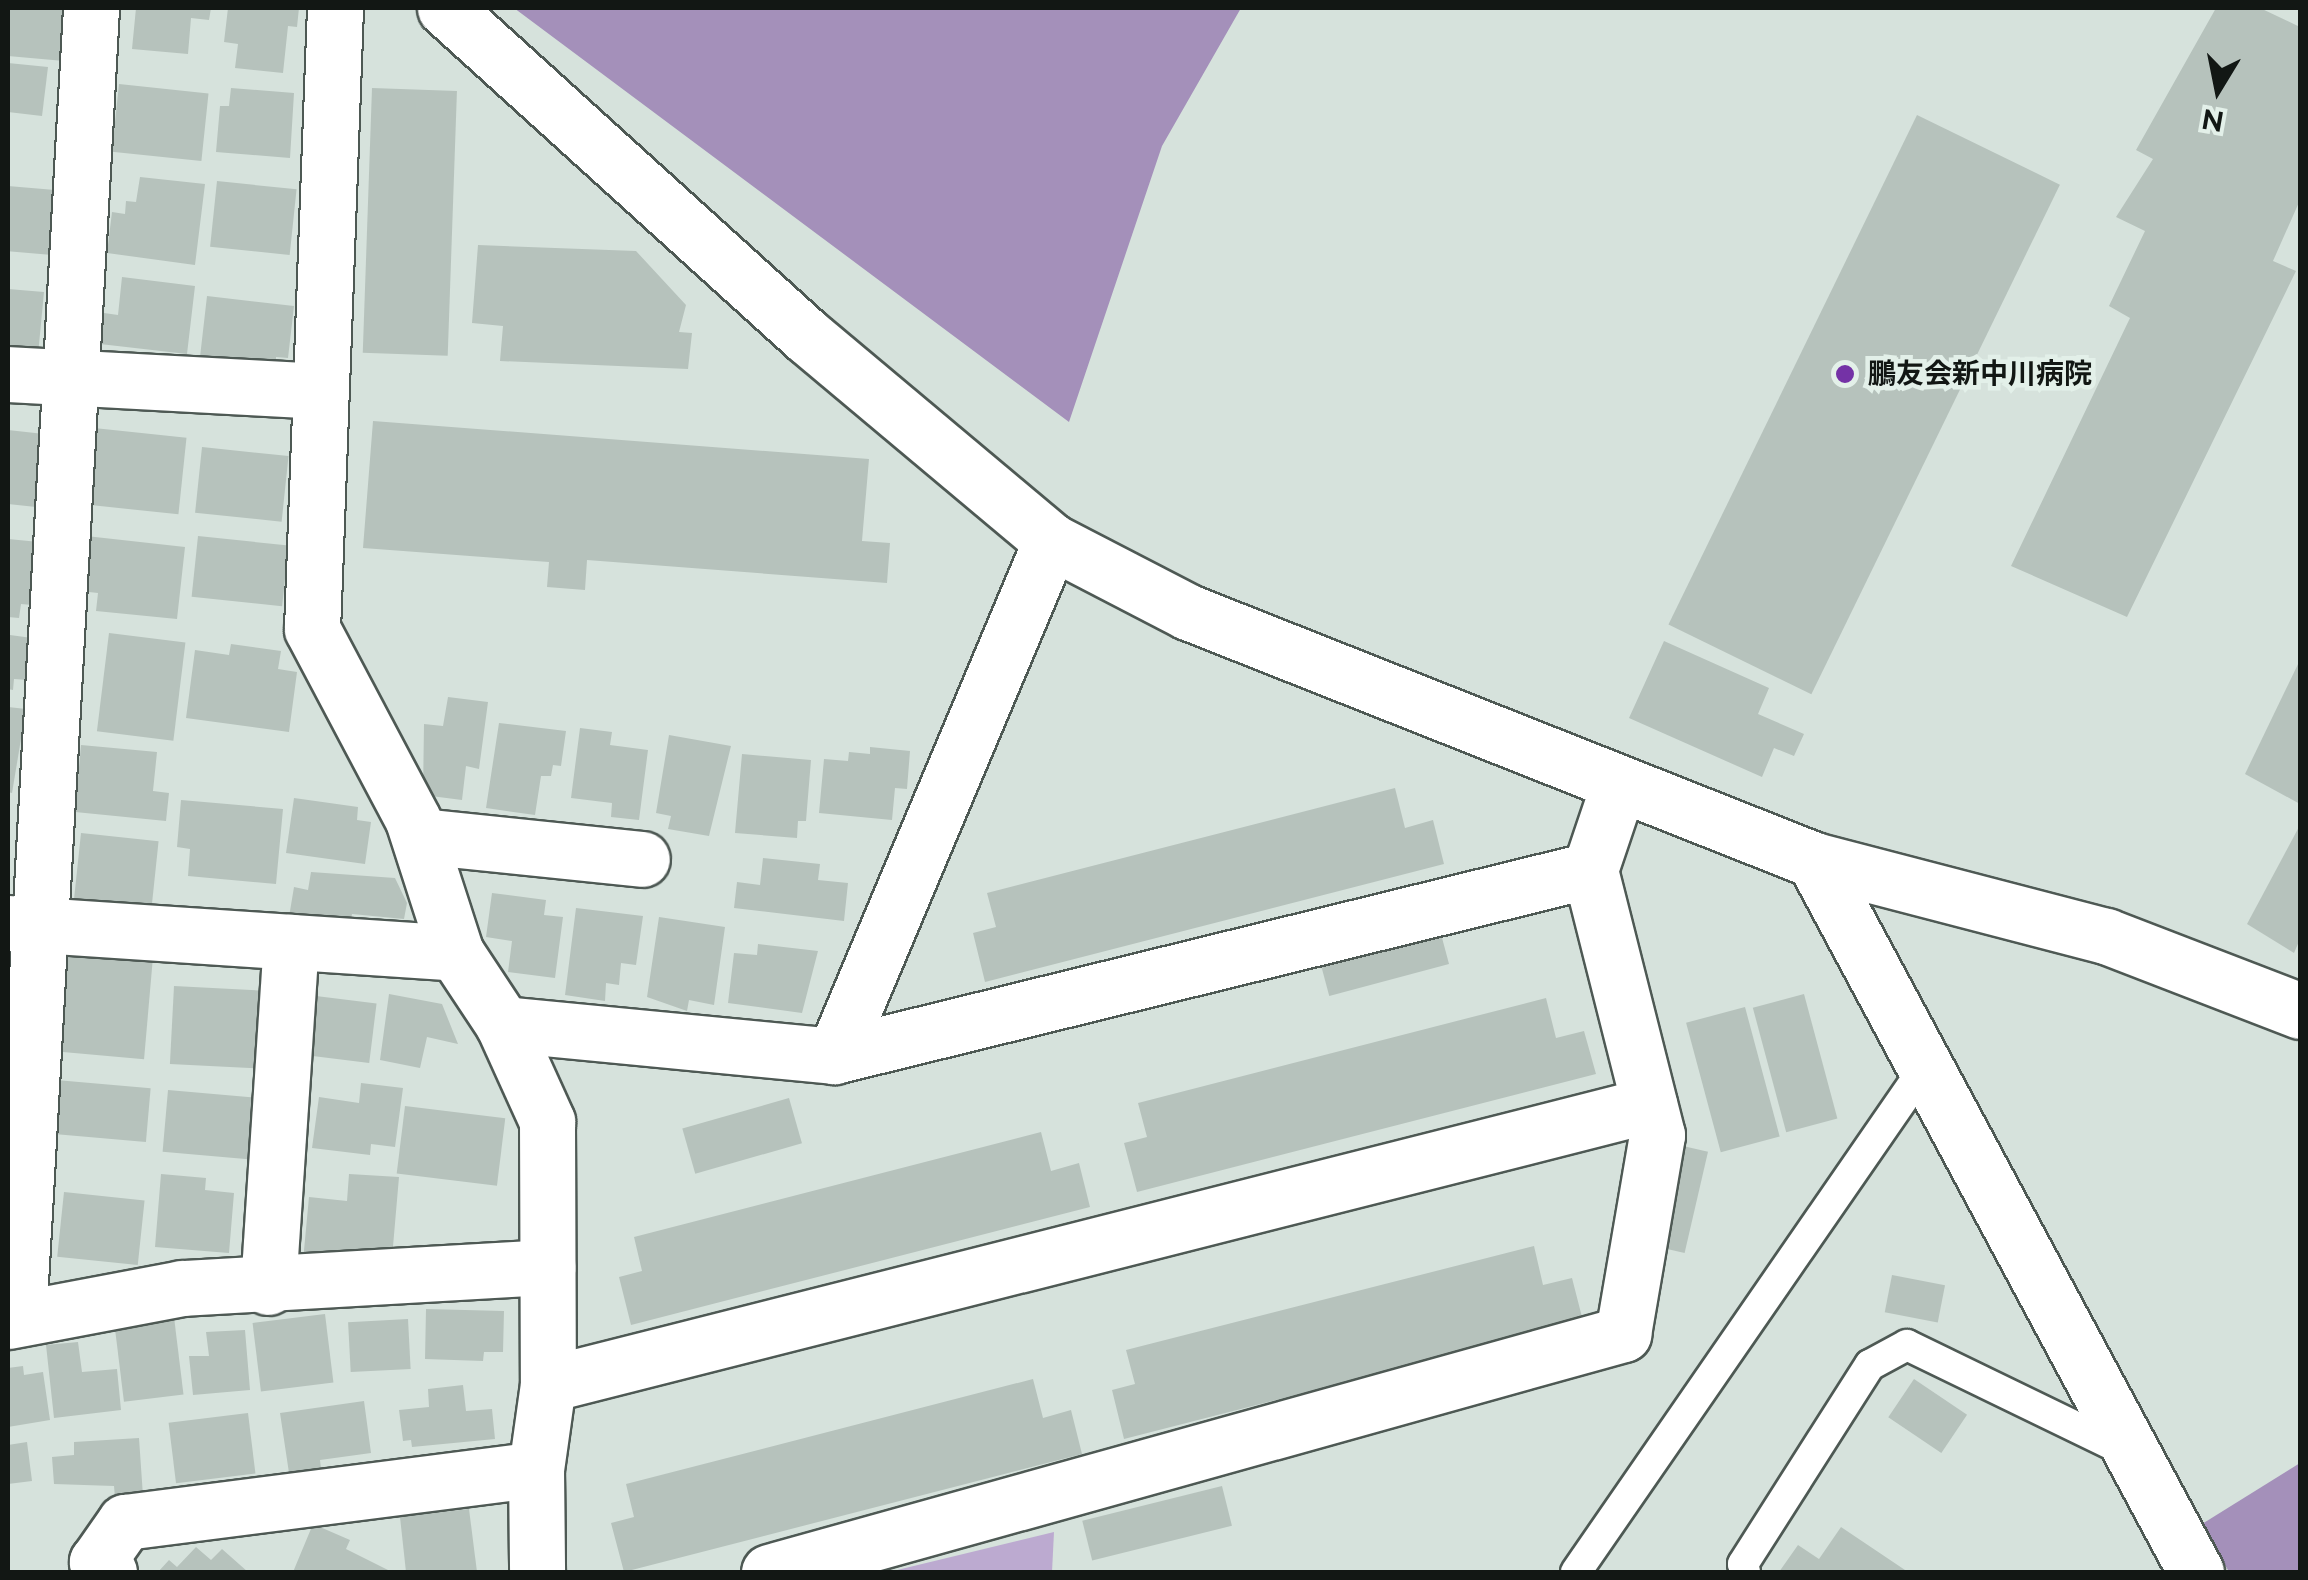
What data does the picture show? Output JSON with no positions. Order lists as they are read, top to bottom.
{
  "places": ["鵬友会新中川病院"],
  "north": "bottom"
}
